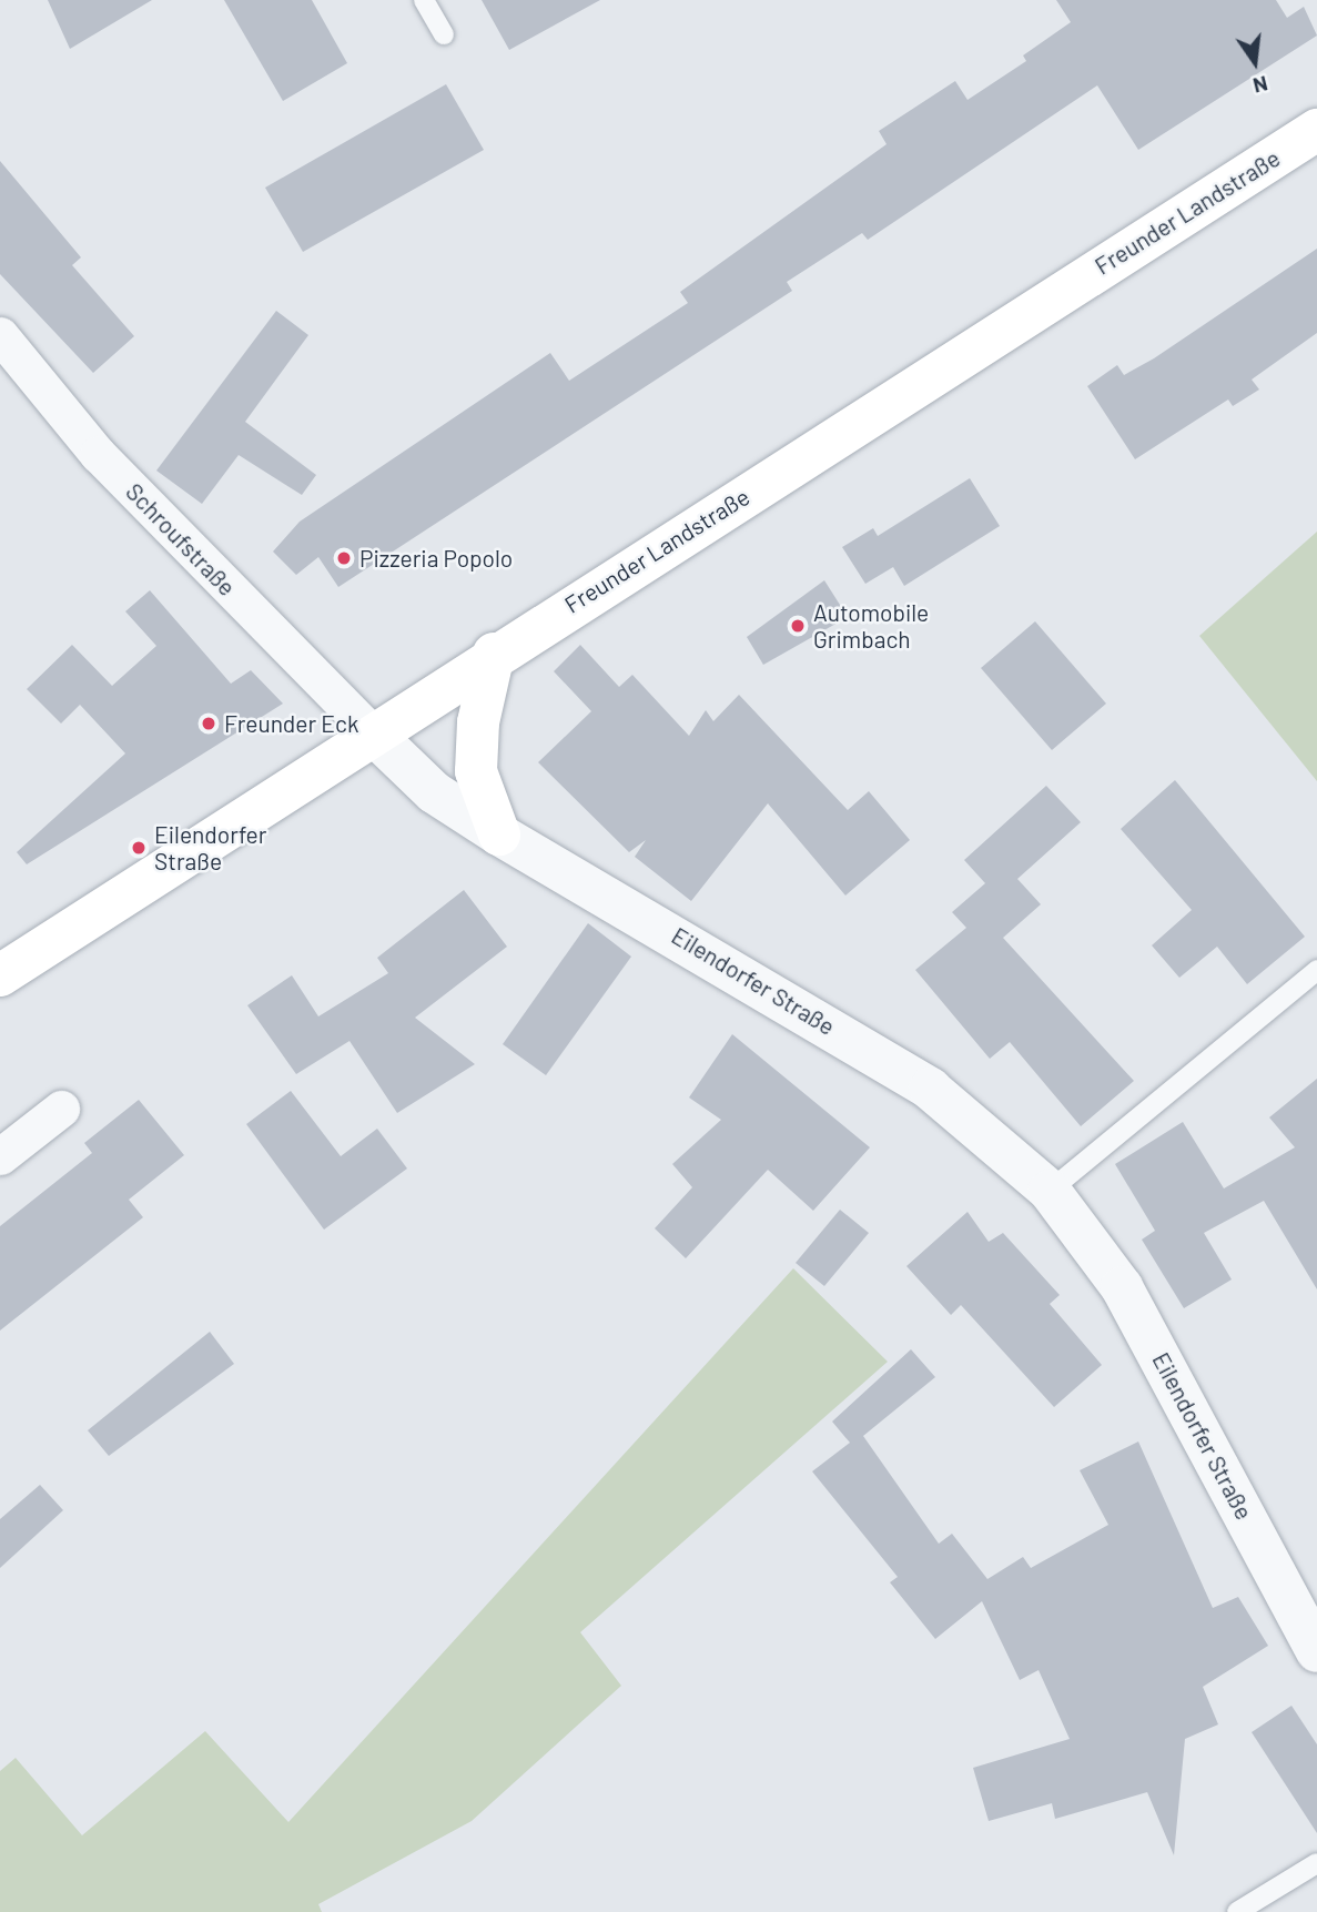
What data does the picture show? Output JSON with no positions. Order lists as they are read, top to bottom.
{
  "streets": {
    "main road": ["Freunder Landstraße"],
    "street": ["Schroufstraße", "Eilendorfer Straße"]
  },
  "crossings": [
    ["Freunder Landstraße", "Schroufstraße"],
    ["Freunder Landstraße", "Eilendorfer Straße"],
    ["Schroufstraße", "Eilendorfer Straße"]
  ],
  "places": [
    "Pizzeria Popolo",
    "Automobile Grimbach",
    "Freunder Eck",
    "Eilendorfer Straße"
  ],
  "north": "bottom"
}
